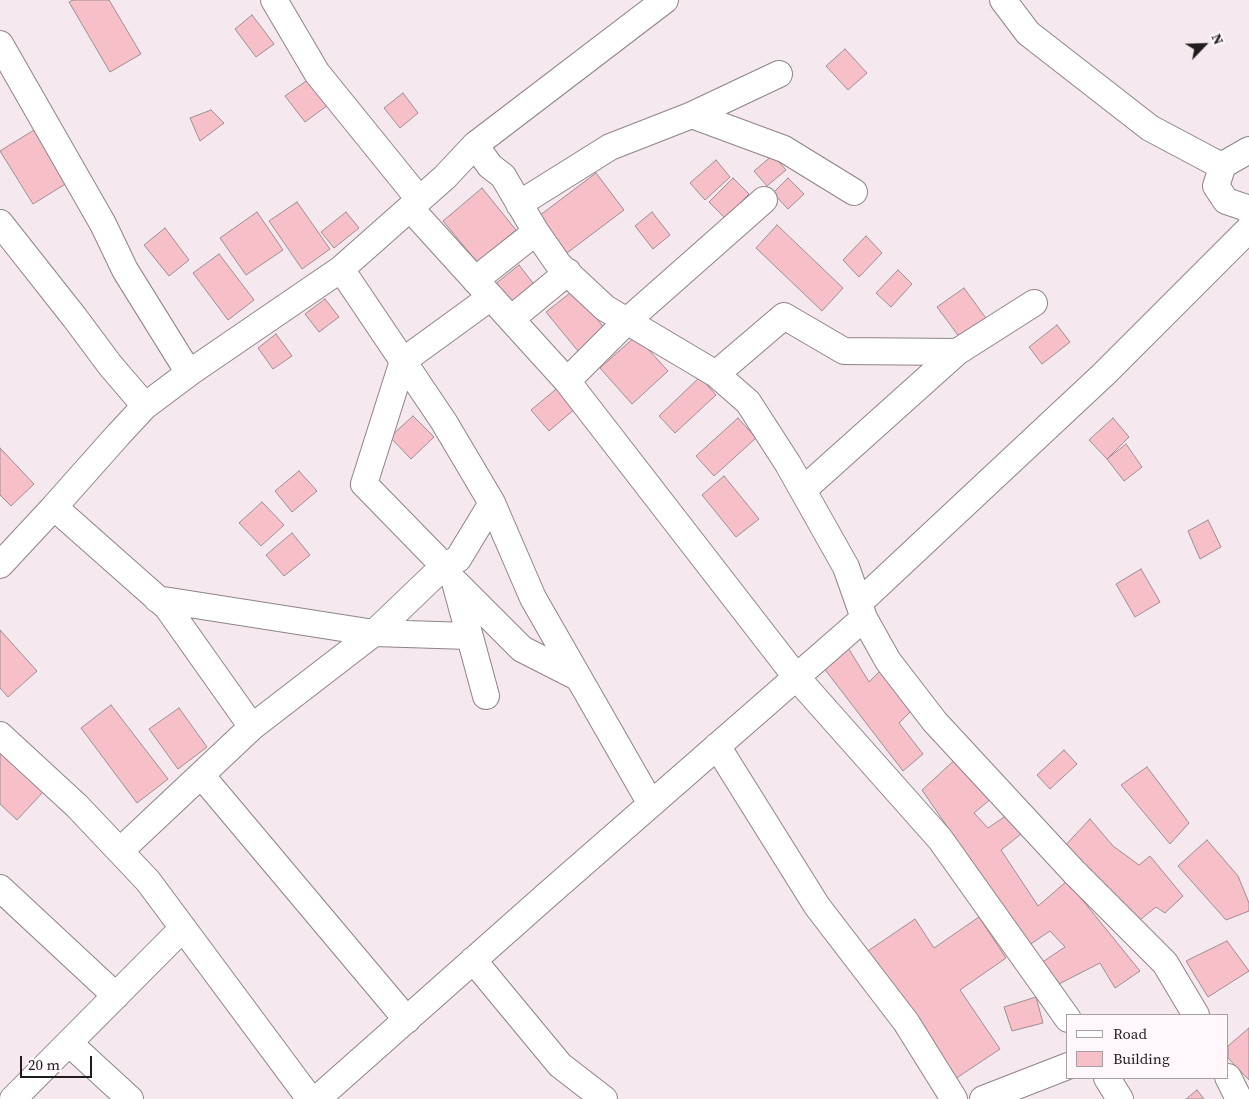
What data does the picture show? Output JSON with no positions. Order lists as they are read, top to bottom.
{
  "legend": ["Road", "Building"],
  "scale_bar": "20 m",
  "north": "top right"
}
